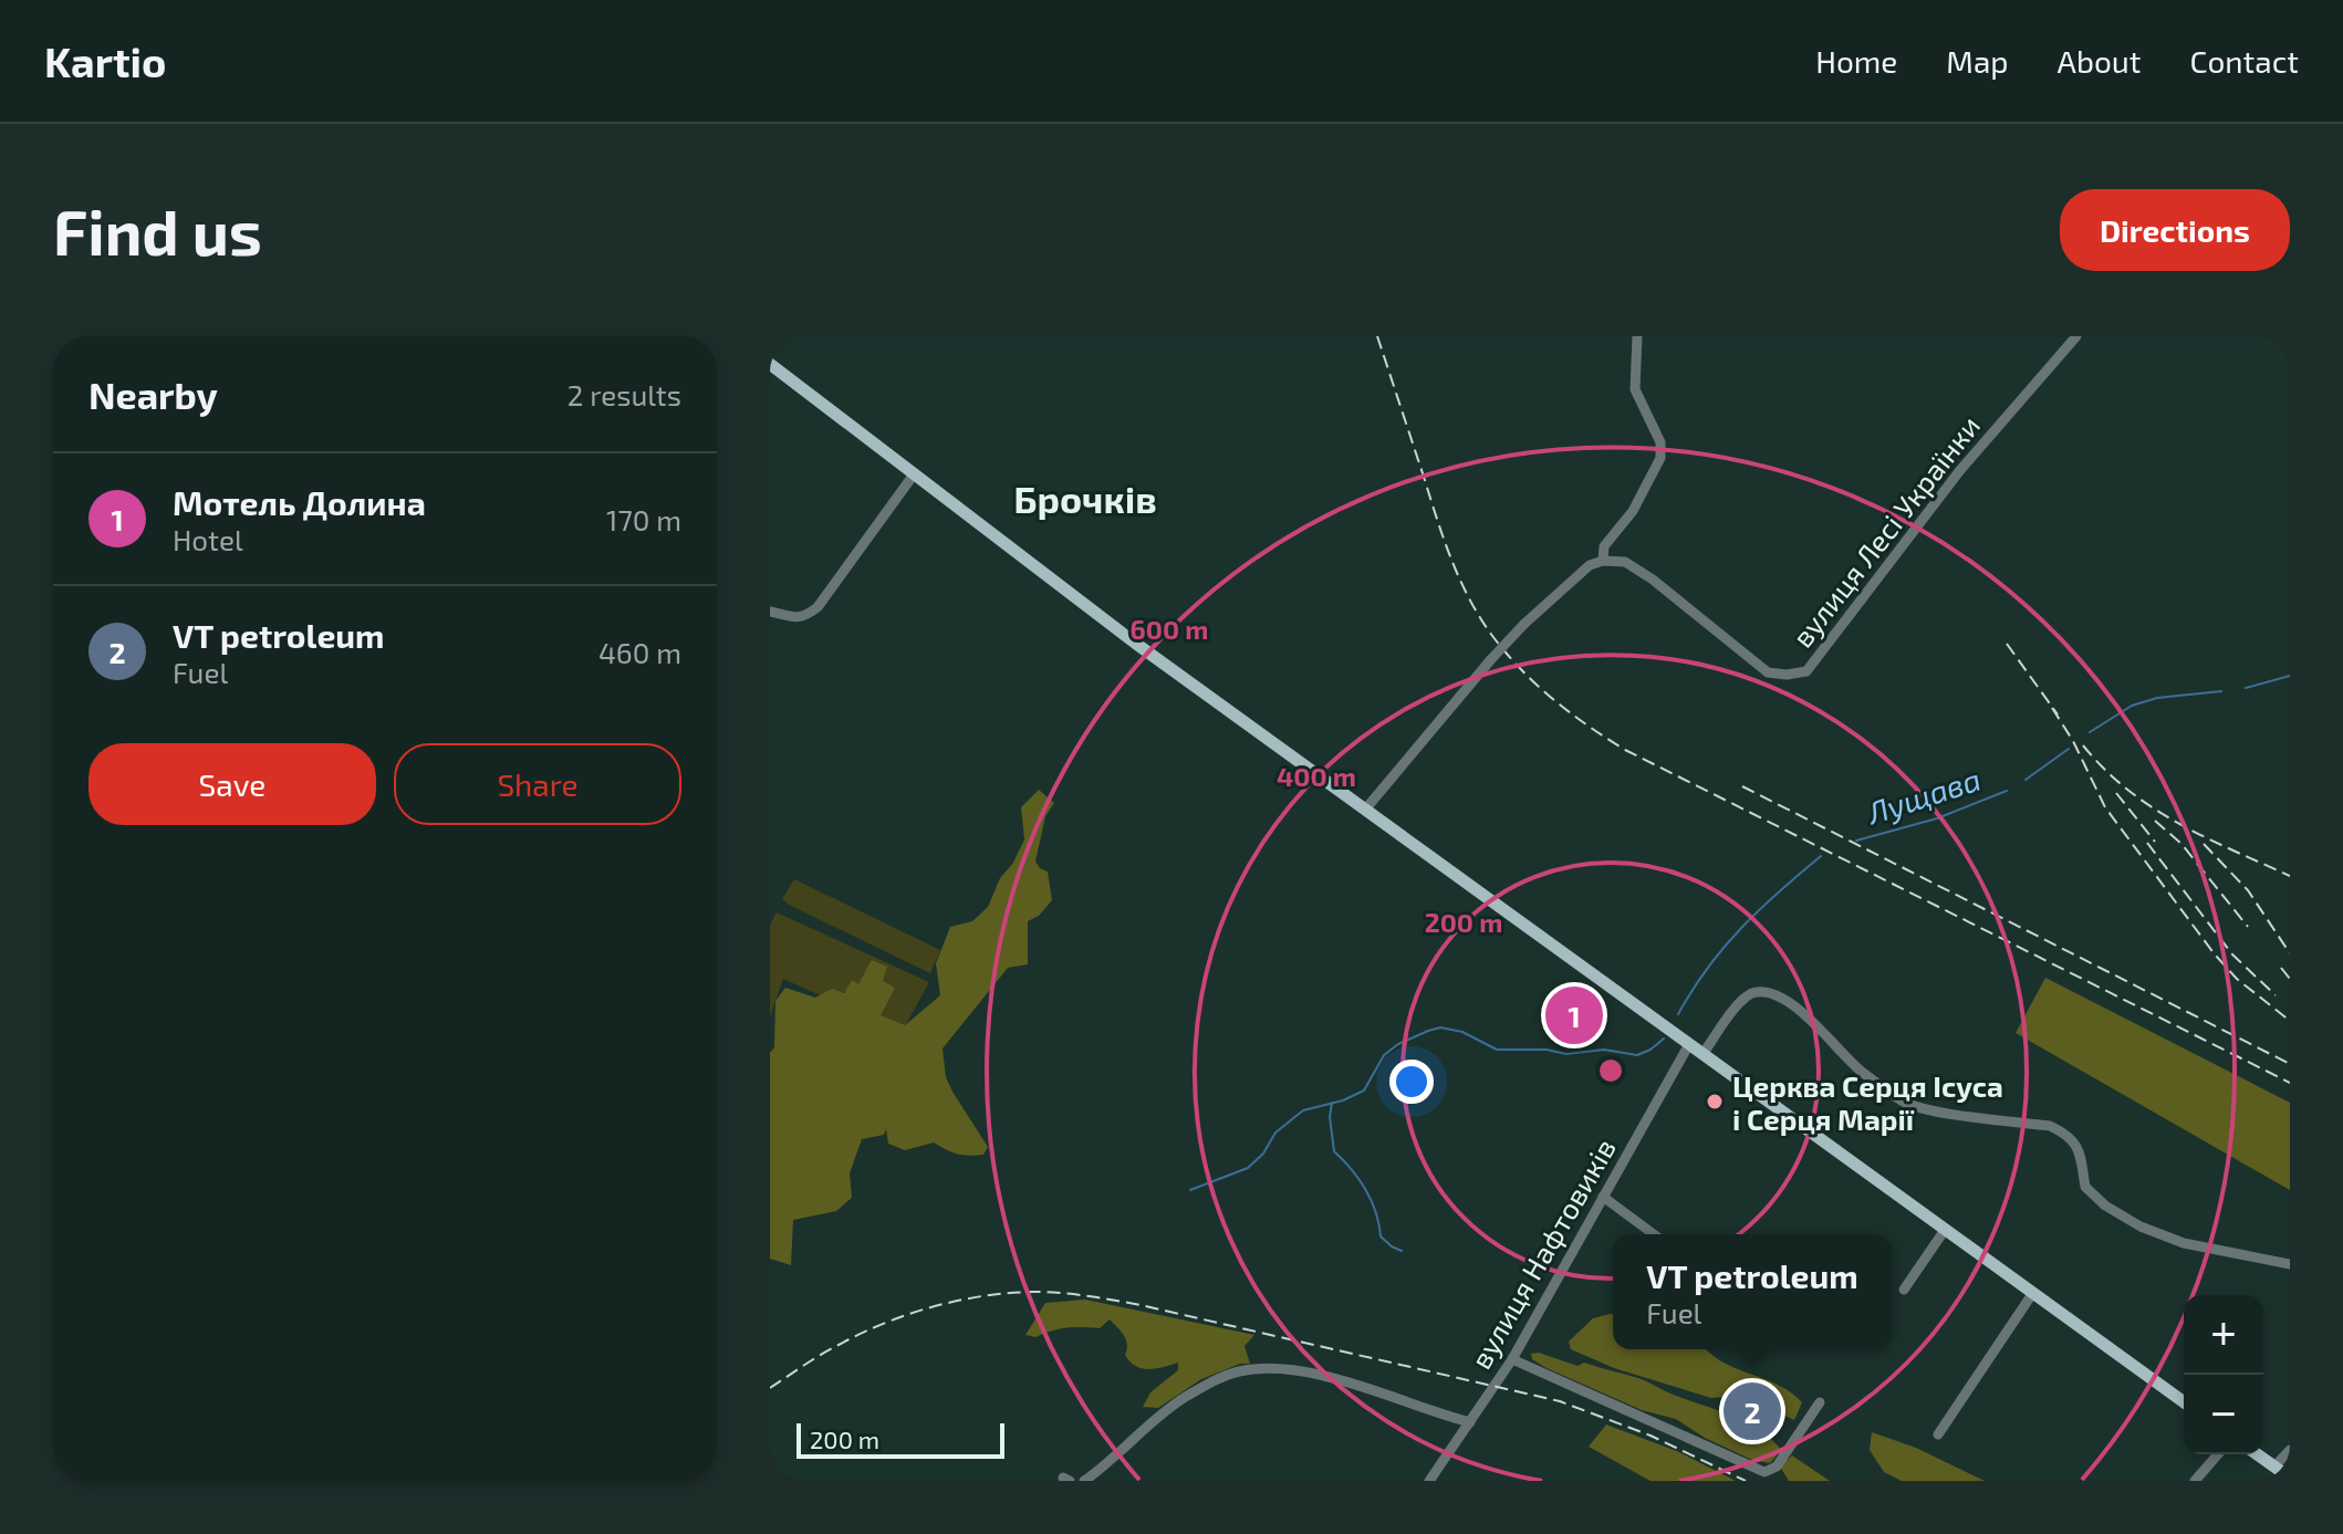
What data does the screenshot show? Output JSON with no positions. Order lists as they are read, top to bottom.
{
  "streets": {
    "street": ["вулиця Лесі Українки", "вулиця Нафтовиків"]
  },
  "districts": ["Брочків"],
  "water": ["Лущава"],
  "places": ["Церква Серця Ісуса і Серця Марії"],
  "scale_bar": "200 m",
  "page": {
    "header": "Kartio",
    "nav": [
      "Home",
      "Map",
      "About",
      "Contact"
    ],
    "buttons": [
      "Directions",
      ["Save", "Share"]
    ],
    "title": "Find us",
    "heading": ["Nearby", "2 results"],
    "list": [
      {
        "mark": "1",
        "name": "Мотель Долина",
        "note": "Hotel",
        "value": "170 m"
      },
      {
        "mark": "2",
        "name": "VT petroleum",
        "note": "Fuel",
        "value": "460 m"
      }
    ],
    "pins": ["1", "2"],
    "popup": ["VT petroleum", "Fuel"],
    "map_buttons": ["+", "−"],
    "scale": "200 m"
  },
  "rings": ["600 m", "400 m", "200 m"]
}
